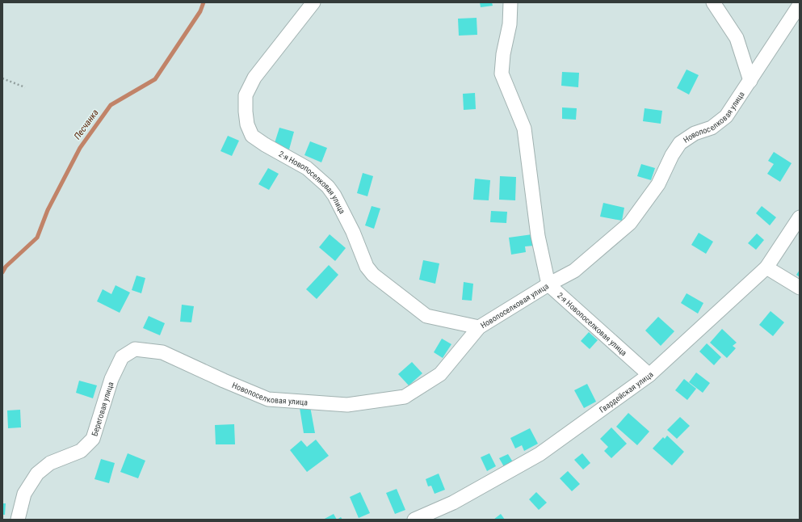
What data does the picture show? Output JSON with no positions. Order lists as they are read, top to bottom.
{
  "streets": {
    "street": [
      "Новопоселковая улица",
      "2-я Новопоселковая улица",
      "Гвардейская улица",
      "Береговая улица"
    ]
  },
  "crossings": [
    ["Новопоселковая улица", "2-я Новопоселковая улица"],
    ["Новопоселковая улица", "Береговая улица"],
    ["2-я Новопоселковая улица", "Гвардейская улица"]
  ],
  "water": ["Песчанка"]
}
